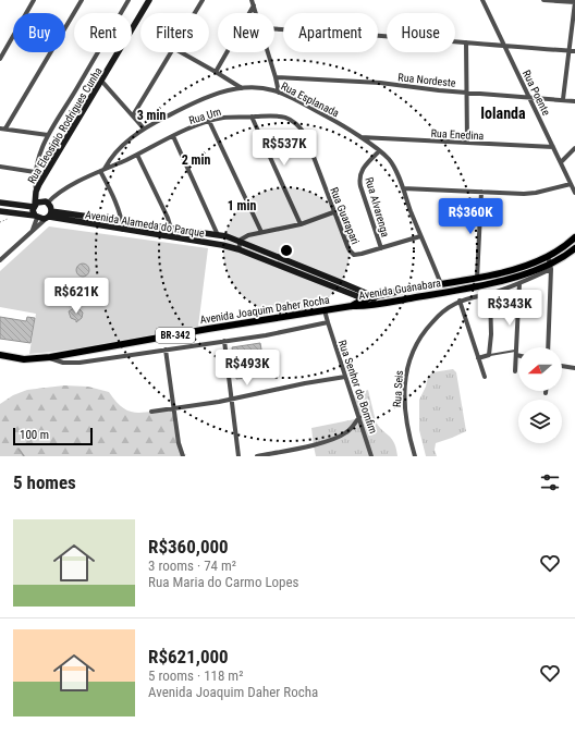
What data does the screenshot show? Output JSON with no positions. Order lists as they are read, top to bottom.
{
  "streets": {
    "main road": ["Avenida Guanabara", "Avenida Joaquim Daher Rocha", "BR-342"],
    "street": [
      "Rua Nordeste",
      "Rua Poente",
      "Rua Esplanada",
      "Rua Um",
      "Rua Eleosipio Rodrigues Cunha",
      "Rua Enedina",
      "Rua Alvarenga",
      "Rua Guarapari",
      "Avenida Alameda do Parque",
      "Rua Senhor do Bomfim",
      "Rua Seis"
    ]
  },
  "crossings": [
    ["Rua Nordeste", "Rua Poente"],
    ["Rua Poente", "Rua Enedina"],
    ["Rua Esplanada", "Rua Um"],
    ["Rua Esplanada", "Rua Enedina"],
    ["Rua Esplanada", "Rua Alvarenga"],
    ["Rua Esplanada", "Rua Guarapari"],
    ["Rua Esplanada", "Avenida Guanabara"],
    ["Rua Um", "Rua Guarapari"],
    ["Rua Alvarenga", "Rua Guarapari"],
    ["Avenida Alameda do Parque", "Avenida Guanabara"],
    ["Avenida Guanabara", "Avenida Joaquim Daher Rocha"],
    ["Avenida Guanabara", "Rua Seis"],
    ["Avenida Joaquim Daher Rocha", "Rua Senhor do Bomfim"]
  ],
  "districts": ["Iolanda"],
  "scale_bar": "100 m",
  "north": "left",
  "page": {
    "chip": [
      "Buy",
      "Rent",
      "Filters",
      "New",
      "Apartment",
      "House"
    ],
    "price": [
      "R$537K",
      "R$360K",
      "R$621K",
      "R$343K",
      "R$493K"
    ],
    "scale": "100 m",
    "heading": "5 homes",
    "list": [
      {
        "name": "R$360,000",
        "note": "3 rooms · 74 m² · Rua Maria do Carmo Lopes"
      },
      {
        "name": "R$621,000",
        "note": "5 rooms · 118 m² · Avenida Joaquim Daher Rocha"
      }
    ]
  },
  "rings": ["3 min", "2 min", "1 min"]
}
